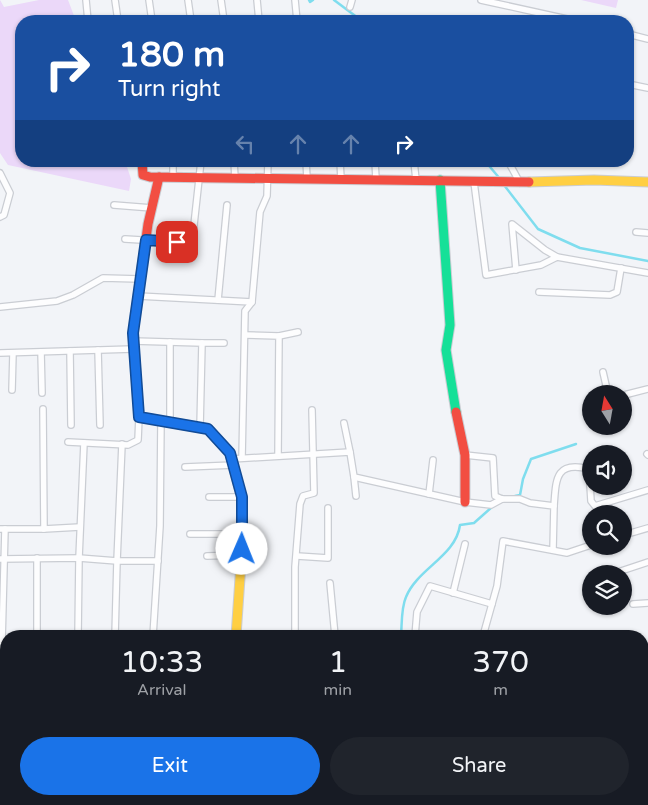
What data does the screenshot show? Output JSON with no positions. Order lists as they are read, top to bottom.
{
  "north": "top",
  "page": {
    "turn": ["180 m", "Turn right"],
    "eta": [
      "10:33",
      "Arrival",
      "1",
      "min",
      "370",
      "m"
    ],
    "buttons": ["Exit", "Share"]
  }
}
